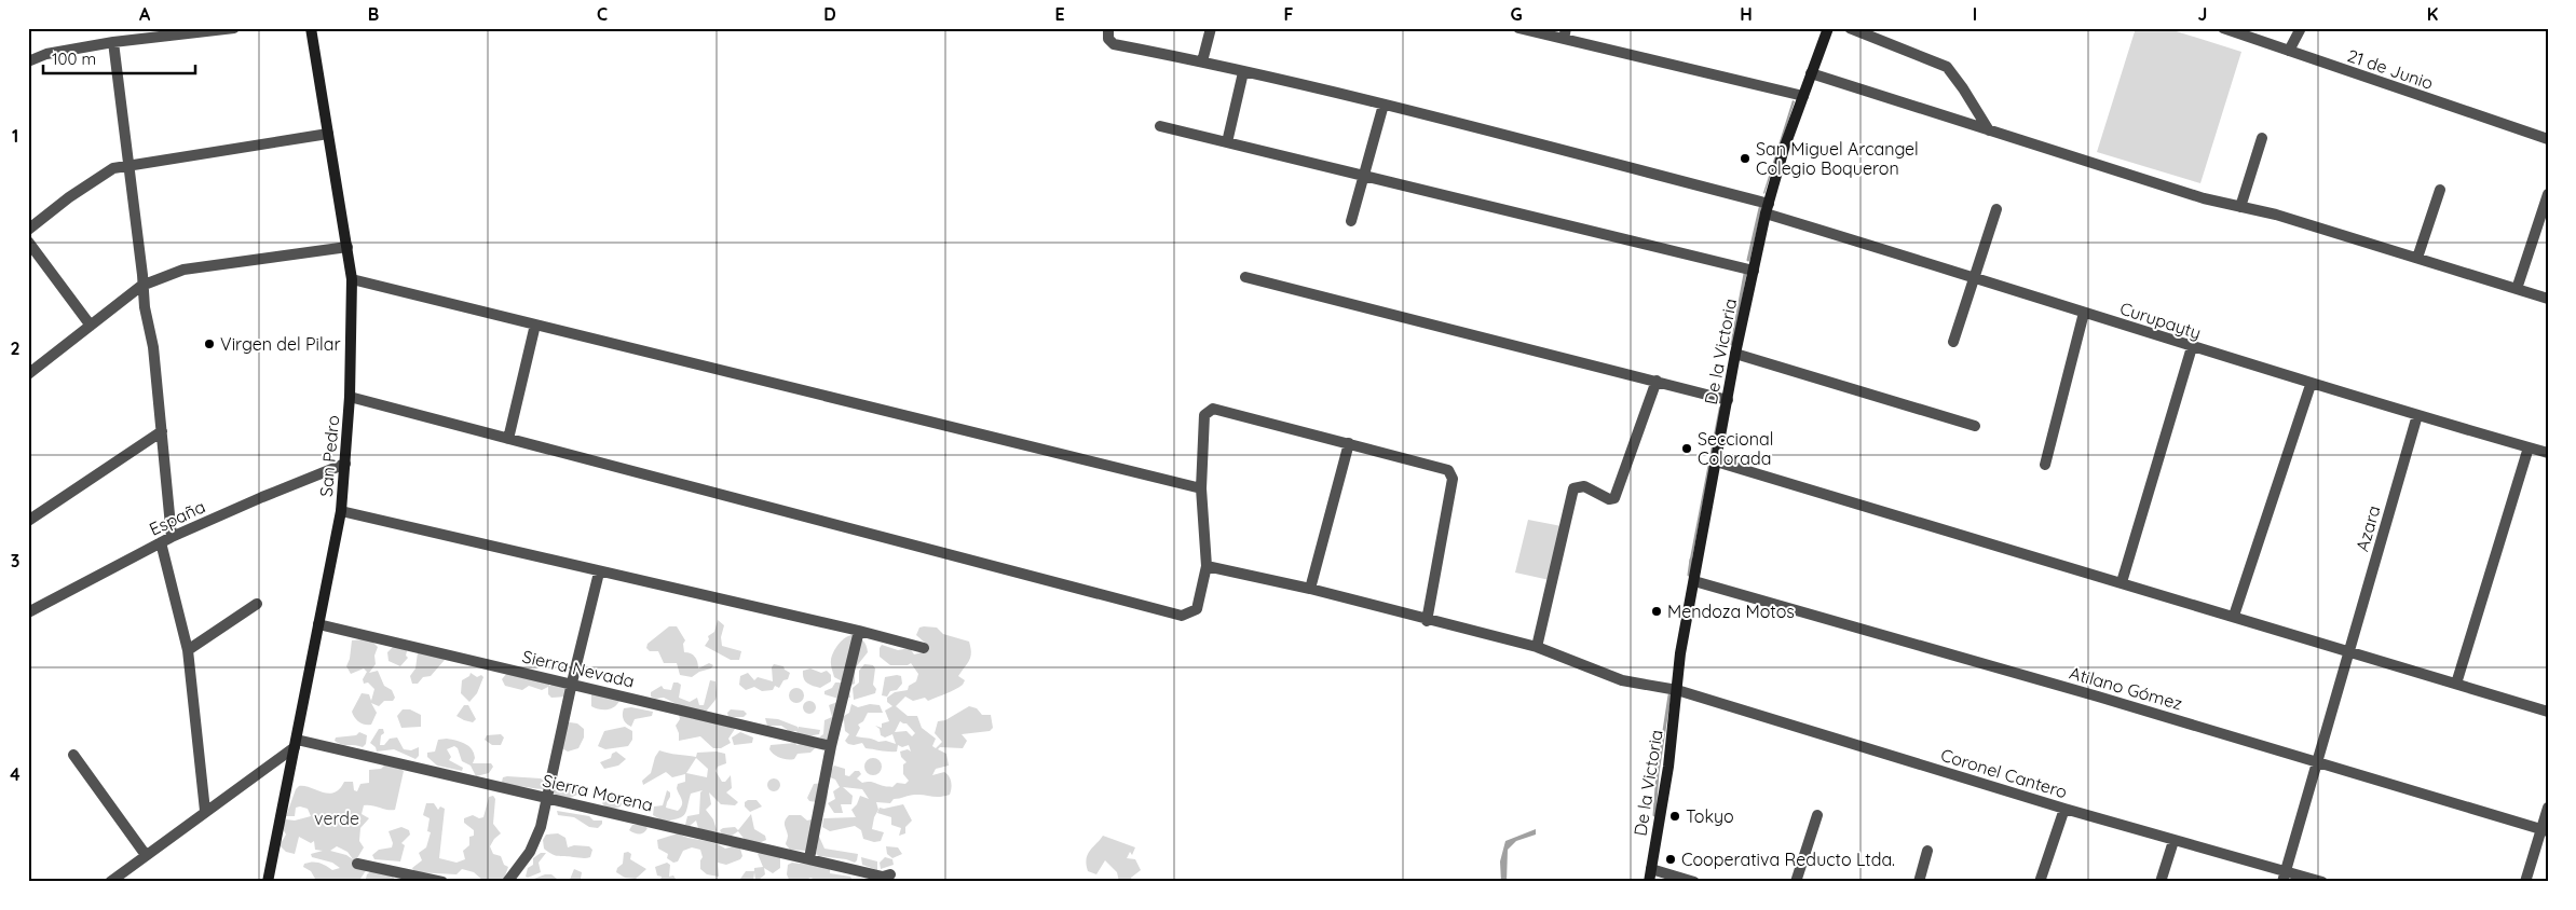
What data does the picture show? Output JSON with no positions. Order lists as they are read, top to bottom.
{
  "streets": {
    "main road": ["De la Victoria", "San Pedro"],
    "street": [
      "21 de Junio",
      "Curupayty",
      "España",
      "Azara",
      "Sierra Nevada",
      "Atilano Gómez",
      "Coronel Cantero",
      "Sierra Morena"
    ]
  },
  "crossings": [
    ["Curupayty", "De la Victoria"],
    ["Curupayty", "Azara"],
    ["De la Victoria", "Atilano Gómez"],
    ["De la Victoria", "Coronel Cantero"],
    ["San Pedro", "España"],
    ["San Pedro", "Sierra Nevada"],
    ["San Pedro", "Sierra Morena"],
    ["Azara", "Atilano Gómez"]
  ],
  "parks": ["verde"],
  "places": [
    "San Miguel Arcangel Colegio Boqueron",
    "Virgen del Pilar",
    "Seccional Colorada",
    "Mendoza Motos",
    "Tokyo",
    "Cooperativa Reducto Ltda."
  ],
  "scale_bar": "100 m",
  "grid": {
    "columns": [
      "A",
      "B",
      "C",
      "D",
      "E",
      "F",
      "G",
      "H",
      "I",
      "J",
      "K"
    ],
    "rows": [
      "1",
      "2",
      "3",
      "4"
    ]
  }
}
